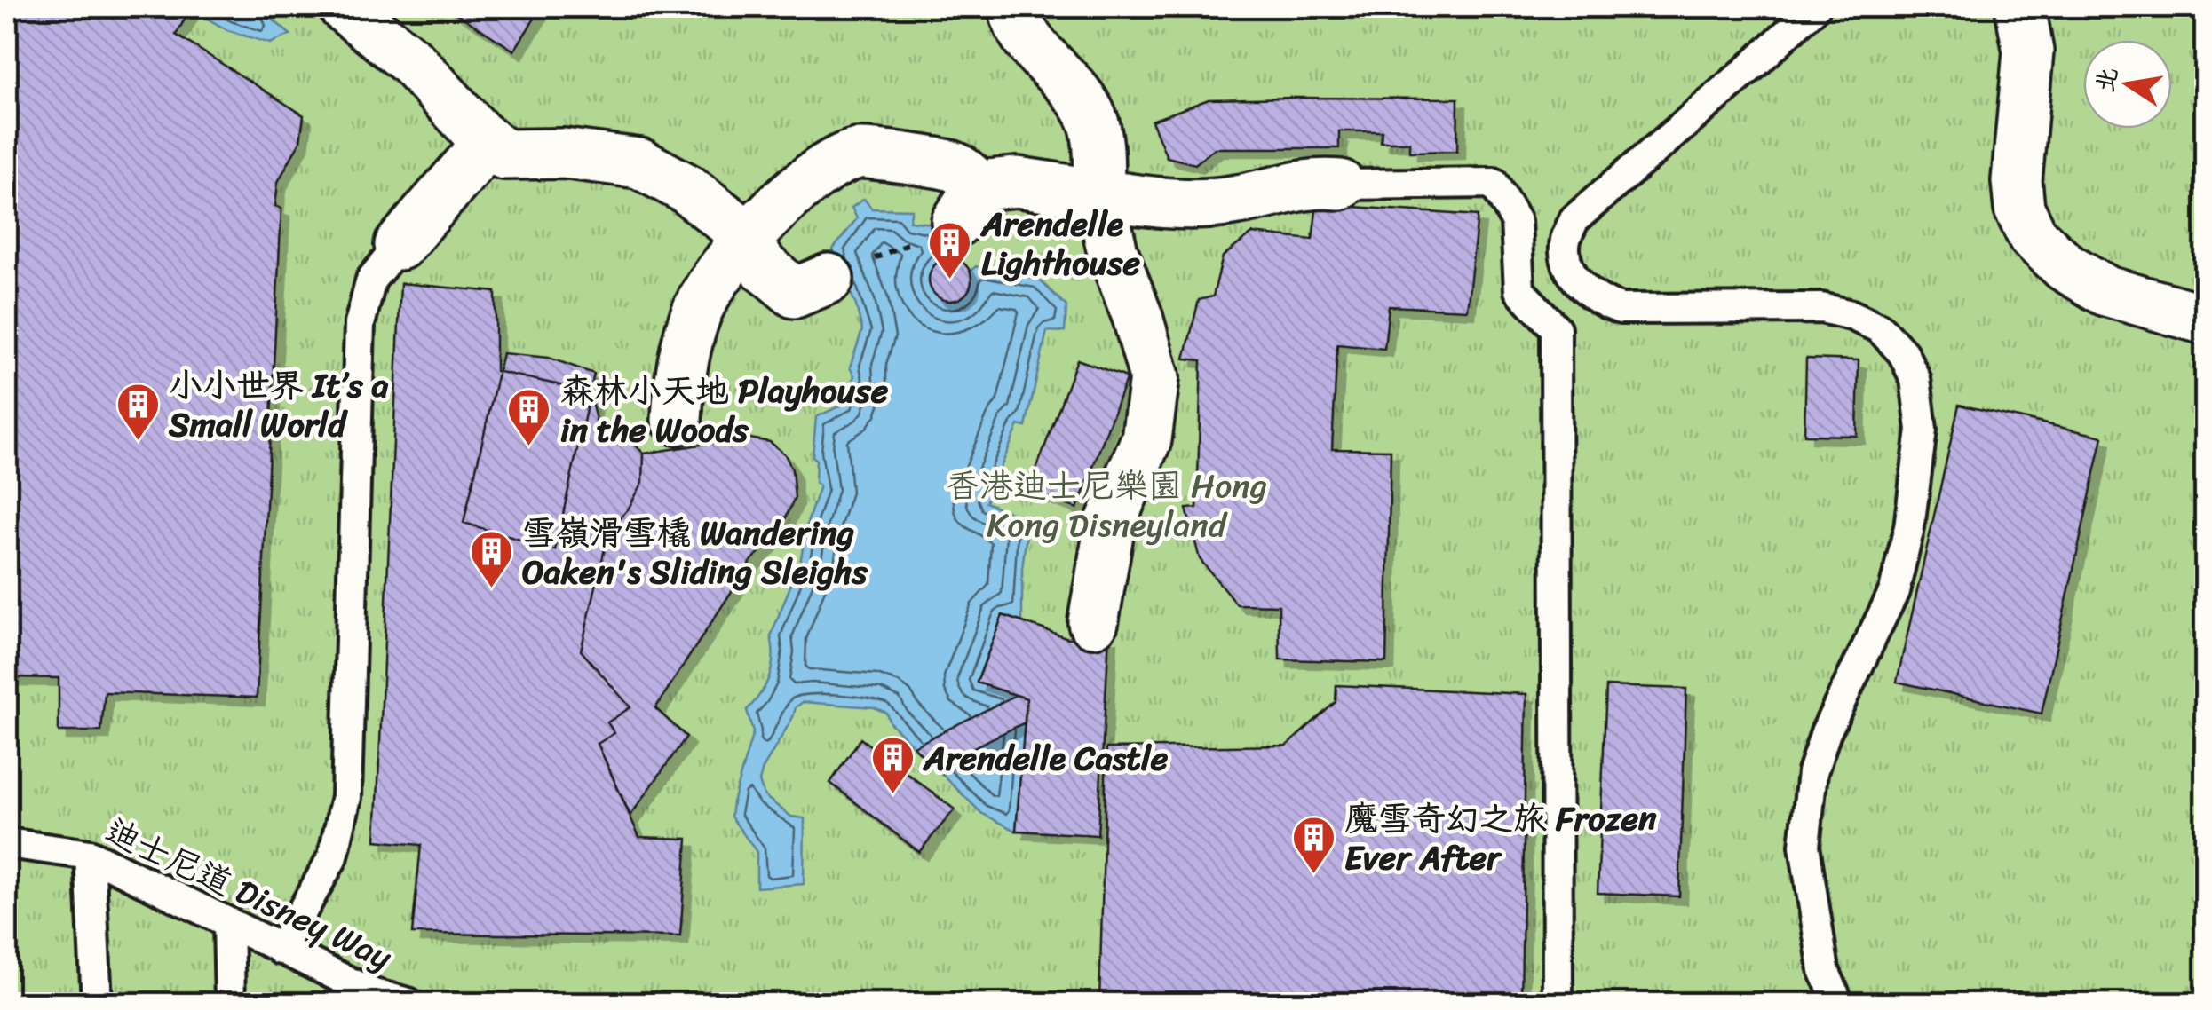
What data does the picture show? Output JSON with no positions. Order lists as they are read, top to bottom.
{
  "streets": {
    "lane": ["迪士尼道 Disney Way"]
  },
  "parks": ["香港迪士尼樂園 Hong Kong Disneyland"],
  "places": {
    "building": [
      "Arendelle Lighthouse",
      "小小世界 It’s a Small World",
      "森林小天地 Playhouse in the Woods",
      "雪嶺滑雪橇 Wandering Oaken's Sliding Sleighs",
      "Arendelle Castle",
      "魔雪奇幻之旅 Frozen Ever After"
    ]
  },
  "north": "left"
}
